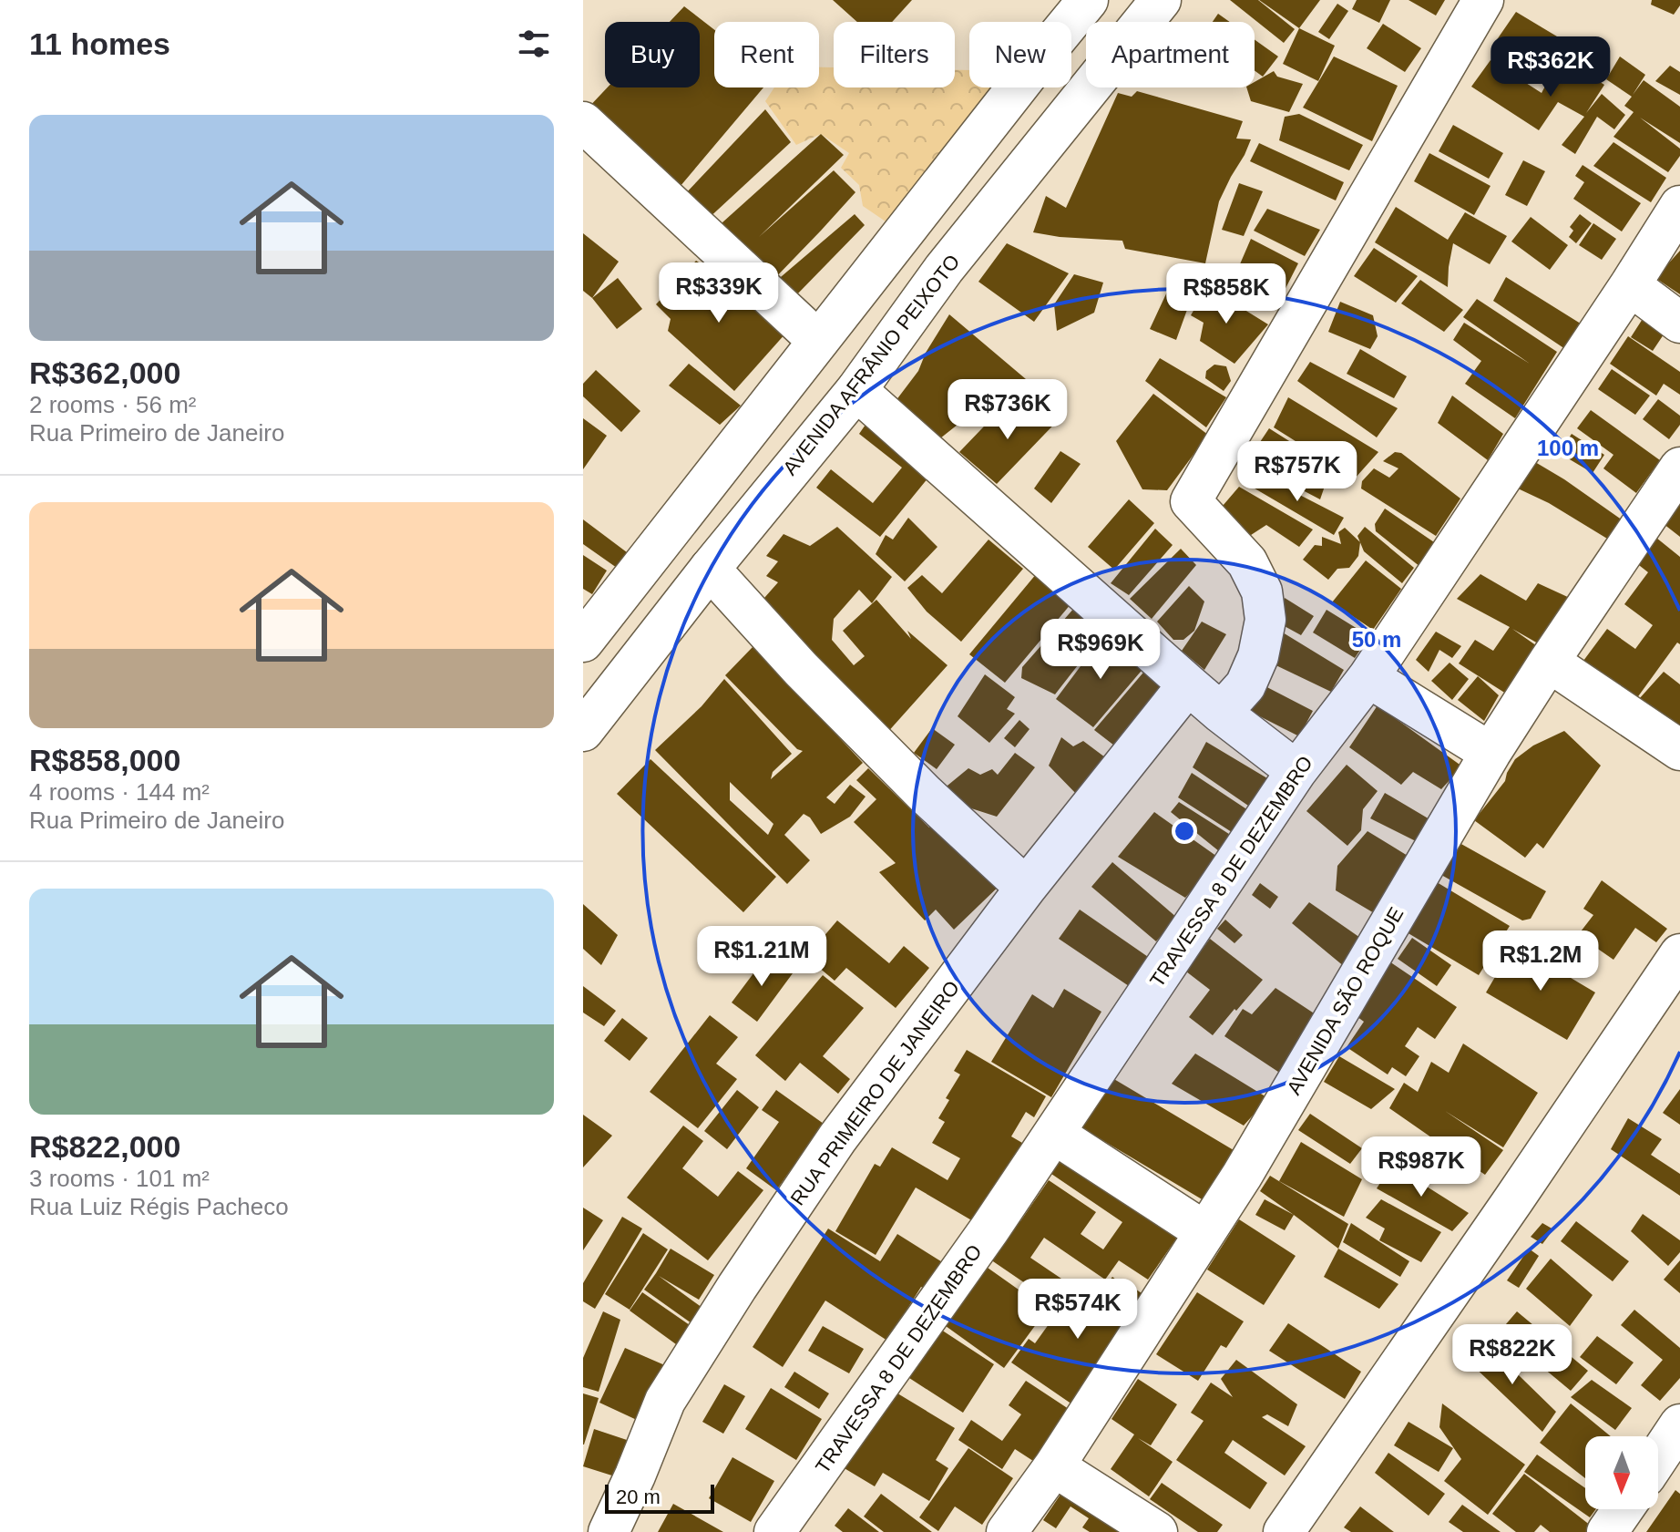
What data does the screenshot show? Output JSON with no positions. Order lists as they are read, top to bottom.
{
  "streets": {
    "street": [
      "AVENIDA AFRÂNIO PEIXOTO",
      "TRAVESSA 8 DE DEZEMBRO",
      "AVENIDA SÃO ROQUE",
      "RUA PRIMEIRO DE JANEIRO"
    ]
  },
  "scale_bar": "20 m",
  "north": "bottom",
  "page": {
    "heading": "11 homes",
    "chip": [
      "Buy",
      "Rent",
      "Filters",
      "New",
      "Apartment"
    ],
    "price": [
      "R$362K",
      "R$339K",
      "R$858K",
      "R$736K",
      "R$757K",
      "R$969K",
      "R$1.21M",
      "R$1.2M",
      "R$987K",
      "R$574K",
      "R$822K"
    ],
    "list": [
      {
        "name": "R$362,000",
        "note": "2 rooms · 56 m² · Rua Primeiro de Janeiro"
      },
      {
        "name": "R$858,000",
        "note": "4 rooms · 144 m² · Rua Primeiro de Janeiro"
      },
      {
        "name": "R$822,000",
        "note": "3 rooms · 101 m² · Rua Luiz Régis Pacheco"
      }
    ],
    "scale": "20 m"
  },
  "rings": ["100 m", "50 m"]
}
